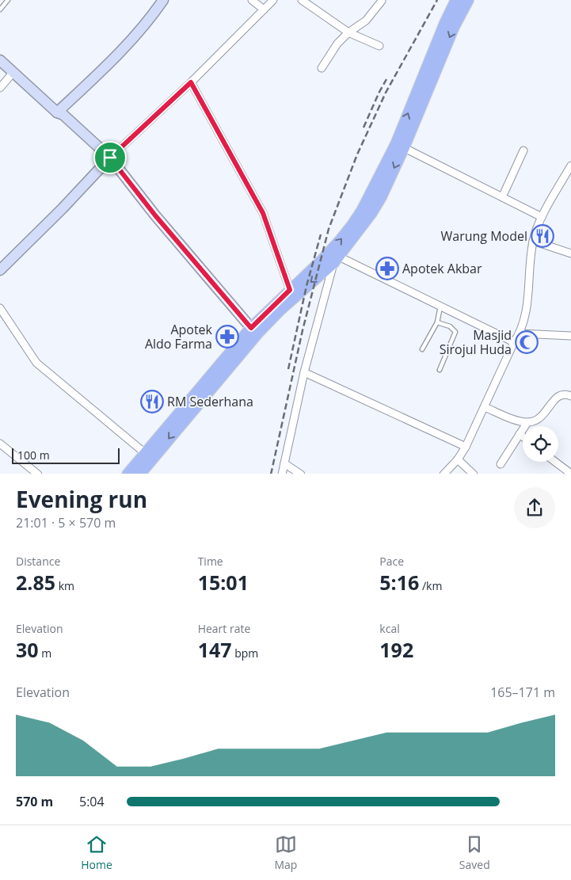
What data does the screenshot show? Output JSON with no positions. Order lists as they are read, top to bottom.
{
  "places": {
    "restaurant": ["Warung Model", "RM Sederhana"],
    "pharmacy": ["Apotek Akbar", "Apotek Aldo Farma"],
    "mosque": ["Masjid Sirojul Huda"]
  },
  "scale_bar": "100 m",
  "page": {
    "scale": "100 m",
    "heading": ["Evening run", "21:01 · 5 × 570 m"],
    "stats": [
      ["Distance", "2.85 km"],
      ["Time", "15:01"],
      ["Pace", "5:16 /km"],
      ["Elevation", "30 m"],
      ["Heart rate", "147 bpm"],
      ["kcal", "192"]
    ],
    "chart": ["Elevation", "165–171 m"],
    "list": [
      {
        "name": "570 m",
        "note": "5:04"
      }
    ],
    "tabs": ["Home", "Map", "Saved"]
  }
}
